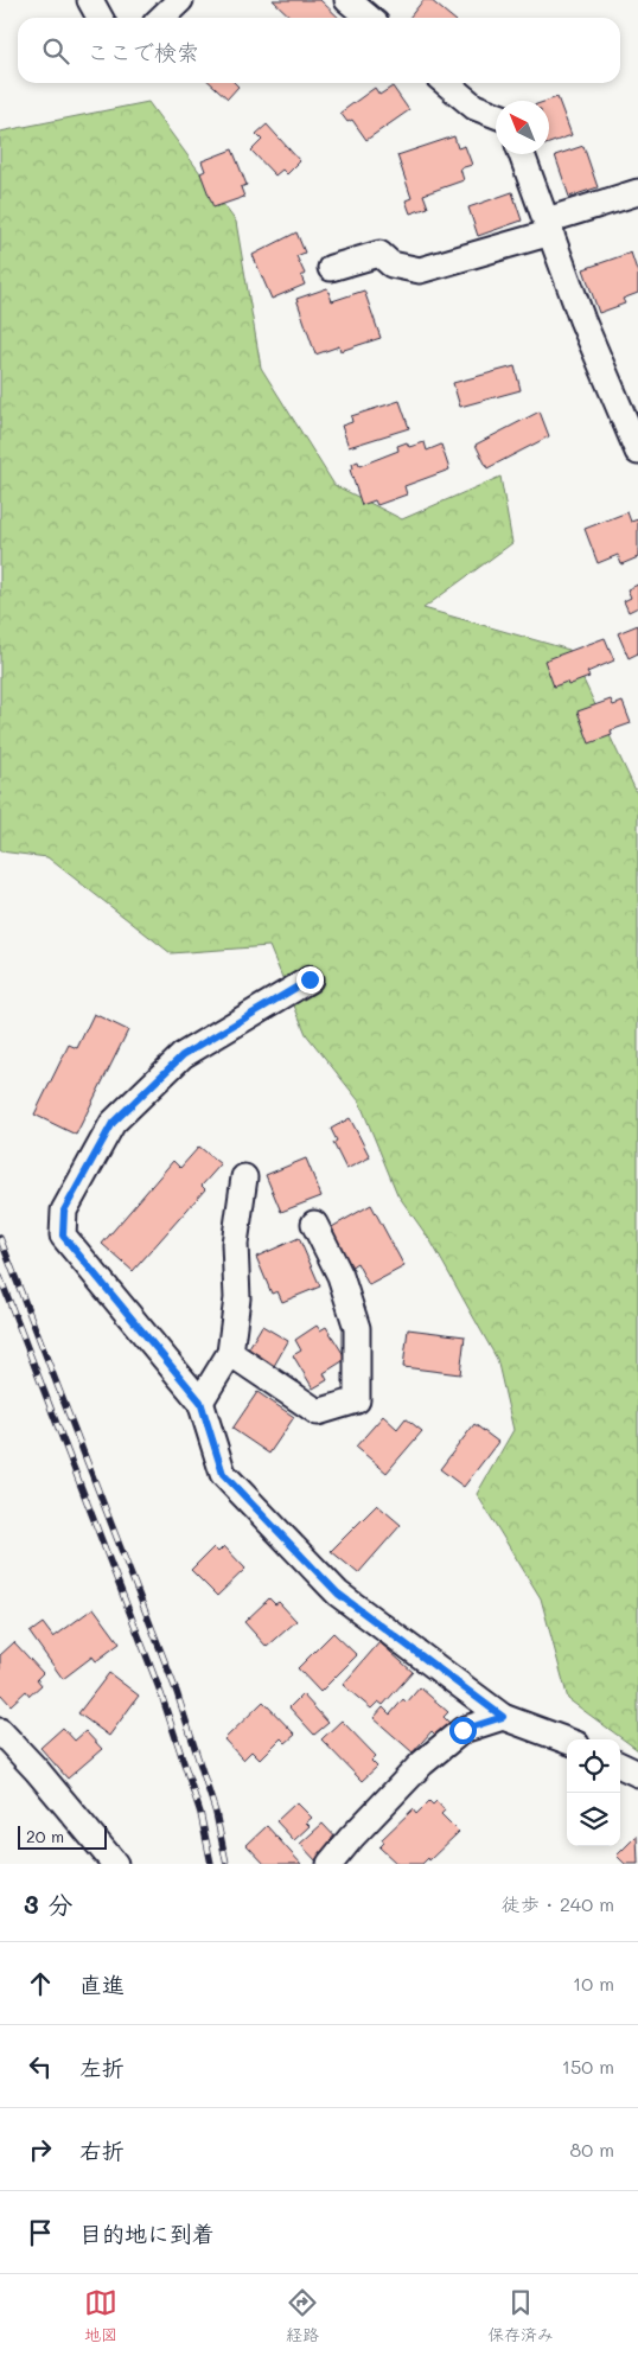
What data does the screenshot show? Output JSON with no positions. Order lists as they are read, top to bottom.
{
  "scale_bar": "20 m",
  "north": "top left",
  "page": {
    "search": "ここで検索",
    "scale": "20 m",
    "heading": ["3 分", "徒歩 · 240 m"],
    "list": [
      ["直進", "10 m"],
      ["左折", "150 m"],
      ["右折", "80 m"],
      "目的地に到着"
    ],
    "nav": ["地図", "経路", "保存済み"]
  }
}
